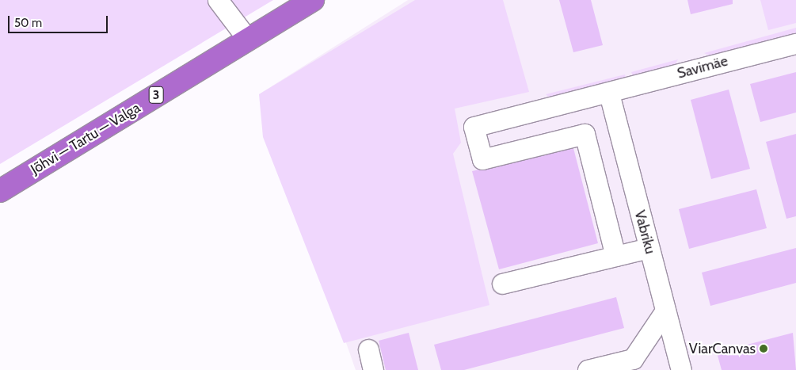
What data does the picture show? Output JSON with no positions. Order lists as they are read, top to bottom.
{
  "streets": {
    "highway": ["3", "Jõhvi — Tartu — Valga"],
    "street": ["Savimäe", "Vabriku"]
  },
  "crossings": [
    ["Savimäe", "Vabriku"]
  ],
  "places": ["ViarCanvas"],
  "scale_bar": "50 m"
}
